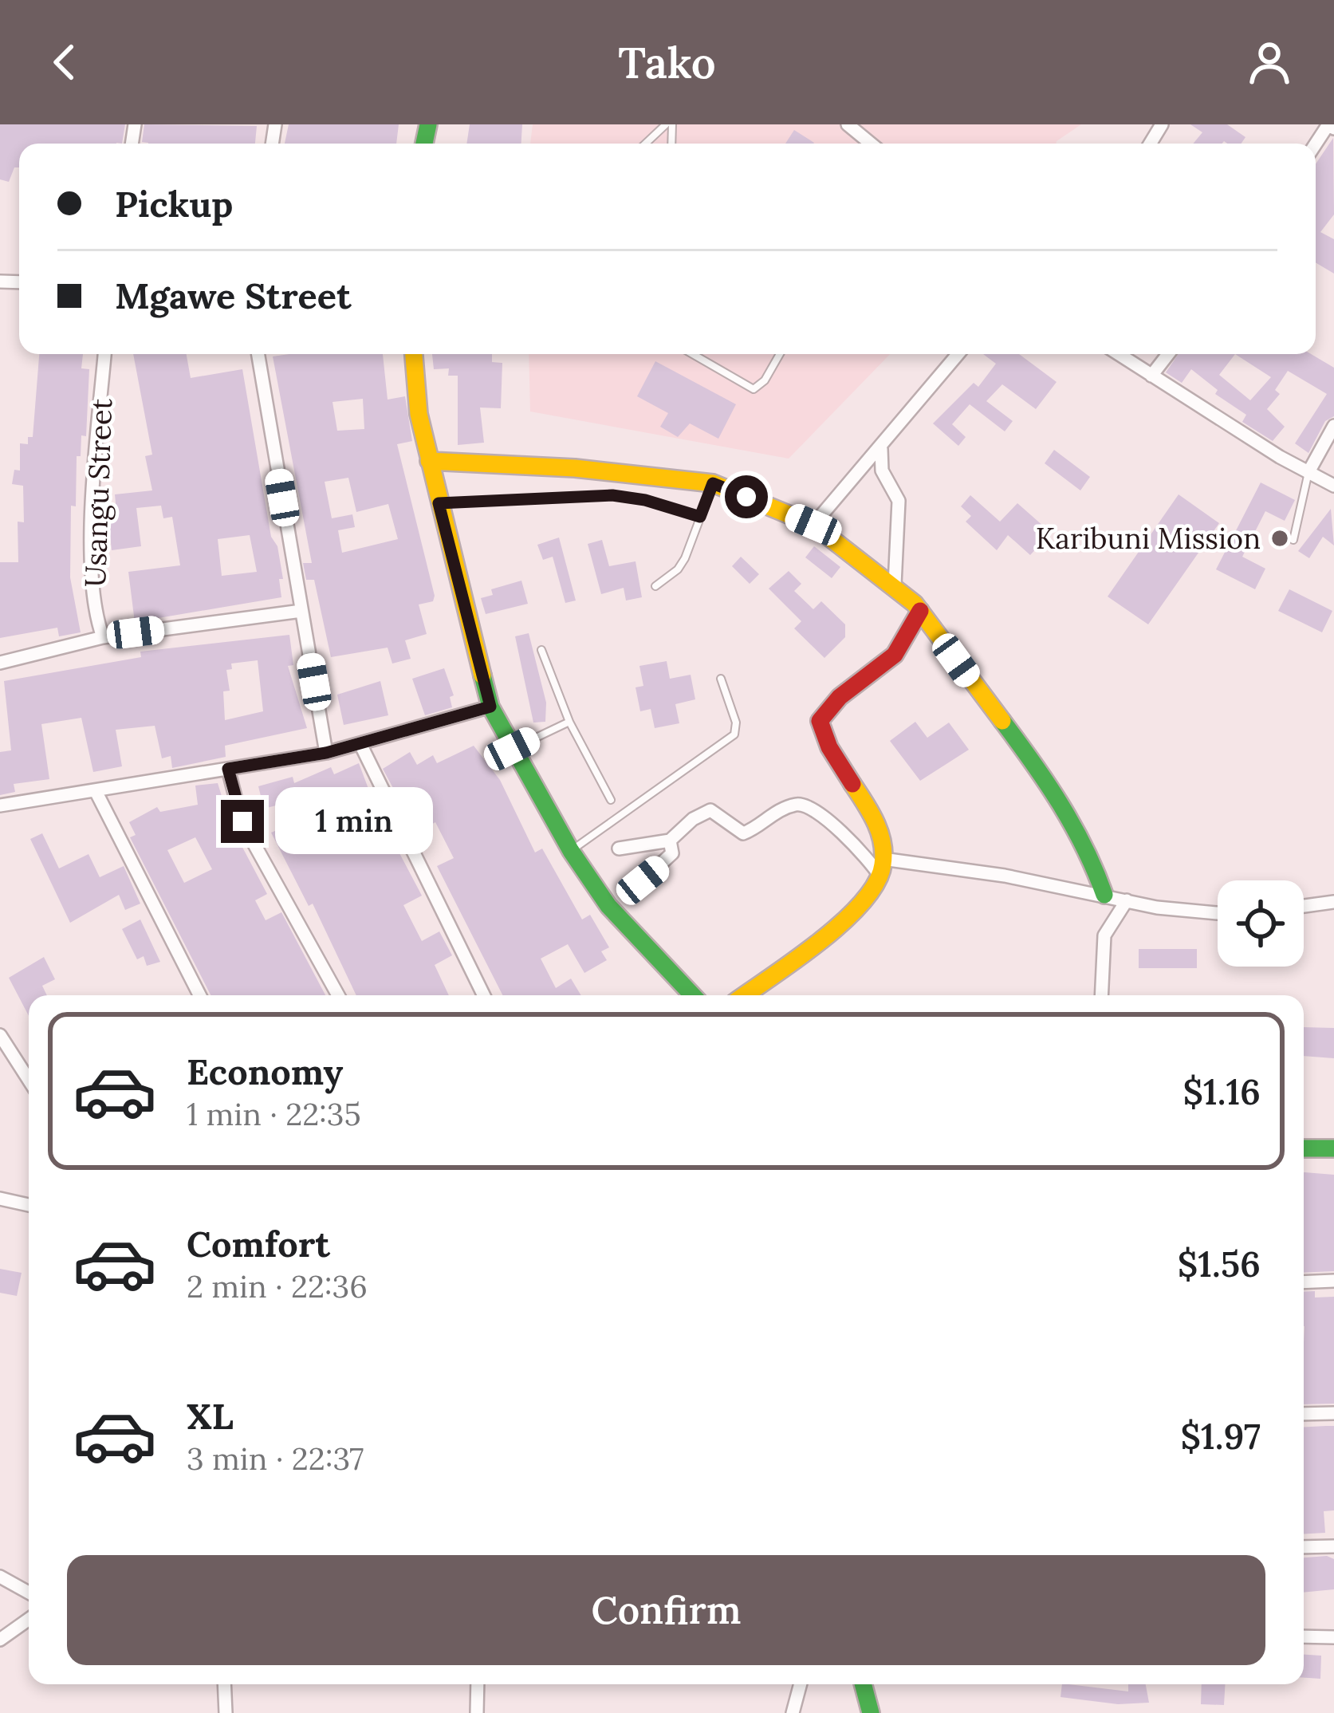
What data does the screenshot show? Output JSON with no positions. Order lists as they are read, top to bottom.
{
  "streets": {
    "street": ["Usangu Street"]
  },
  "places": ["Karibuni Mission"],
  "page": {
    "header": "Tako",
    "banner": ["Pickup", "Mgawe Street"],
    "bubble": "1 min",
    "list": [
      {
        "name": "Economy",
        "note": "1 min · 22:35",
        "value": "$1.16"
      },
      {
        "name": "Comfort",
        "note": "2 min · 22:36",
        "value": "$1.56"
      },
      {
        "name": "XL",
        "note": "3 min · 22:37",
        "value": "$1.97"
      }
    ],
    "buttons": "Confirm"
  }
}
